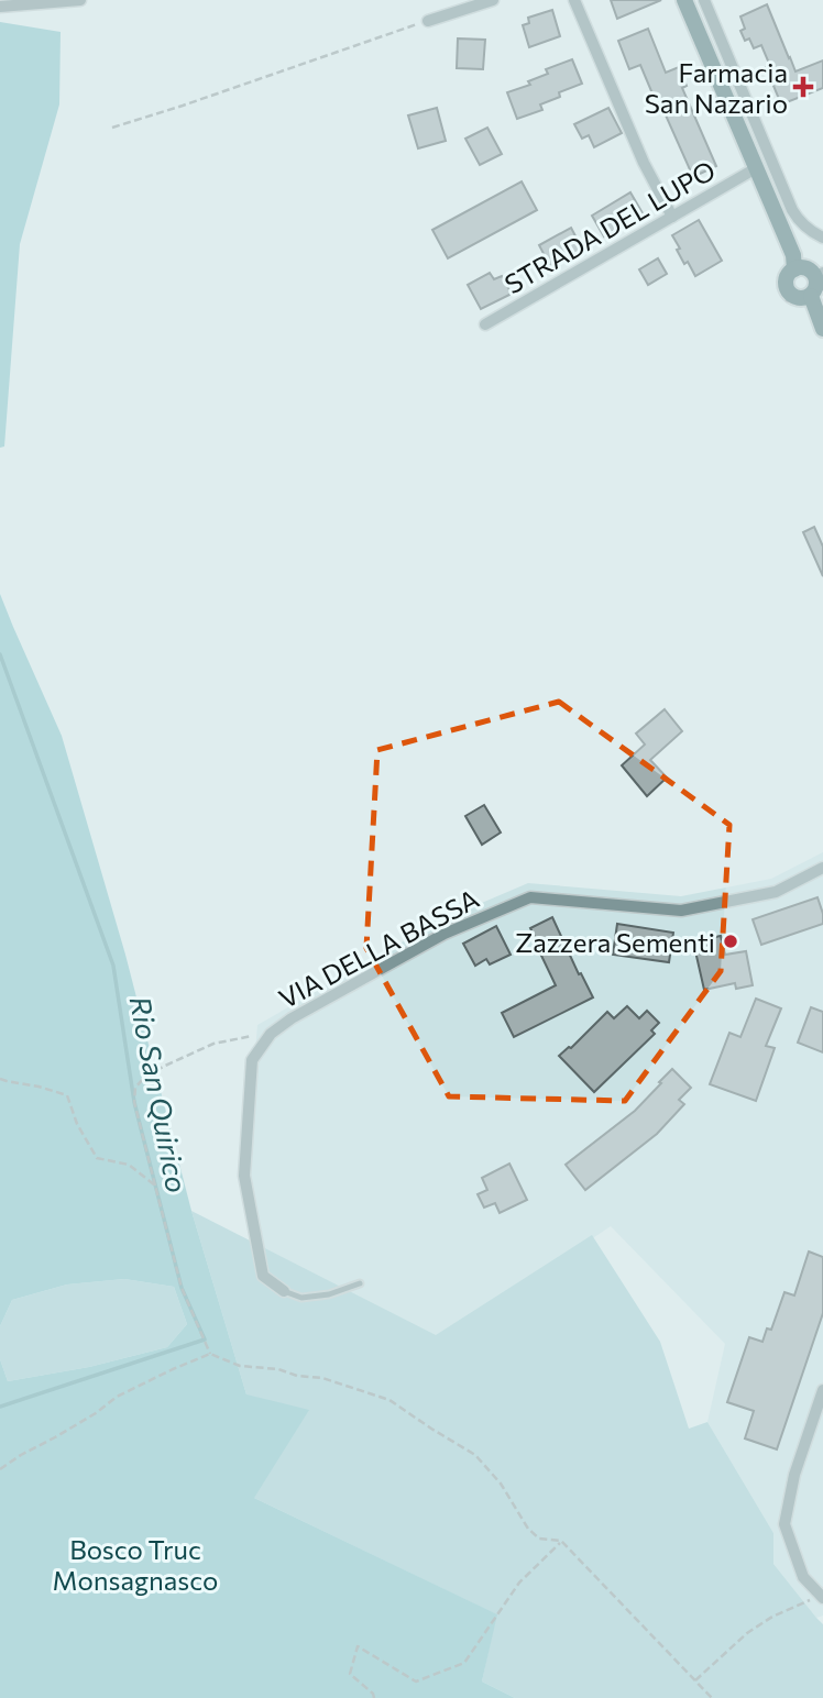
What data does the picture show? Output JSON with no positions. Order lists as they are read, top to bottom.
{
  "streets": {
    "street": ["STRADA DEL LUPO", "VIA DELLA BASSA"]
  },
  "water": ["Rio San Quirico"],
  "parks": ["Bosco Truc Monsagnasco"],
  "places": {
    "health": ["Farmacia San Nazario"],
    "other": ["Zazzera Sementi"]
  }
}
